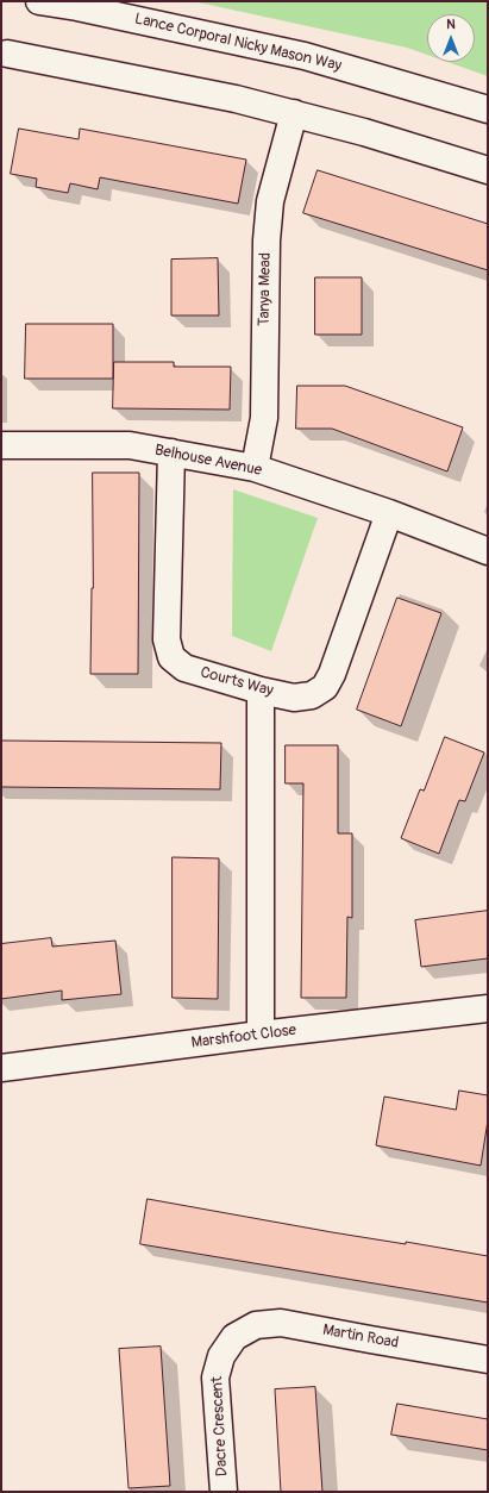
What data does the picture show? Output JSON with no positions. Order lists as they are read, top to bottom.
{
  "streets": {
    "street": [
      "Lance Corporal Nicky Mason Way",
      "Tanya Mead",
      "Belhouse Avenue",
      "Courts Way",
      "Marshfoot Close",
      "Martin Road",
      "Dacre Crescent"
    ]
  },
  "crossings": [
    ["Tanya Mead", "Belhouse Avenue"],
    ["Belhouse Avenue", "Courts Way"],
    ["Martin Road", "Dacre Crescent"]
  ],
  "north": "top"
}
